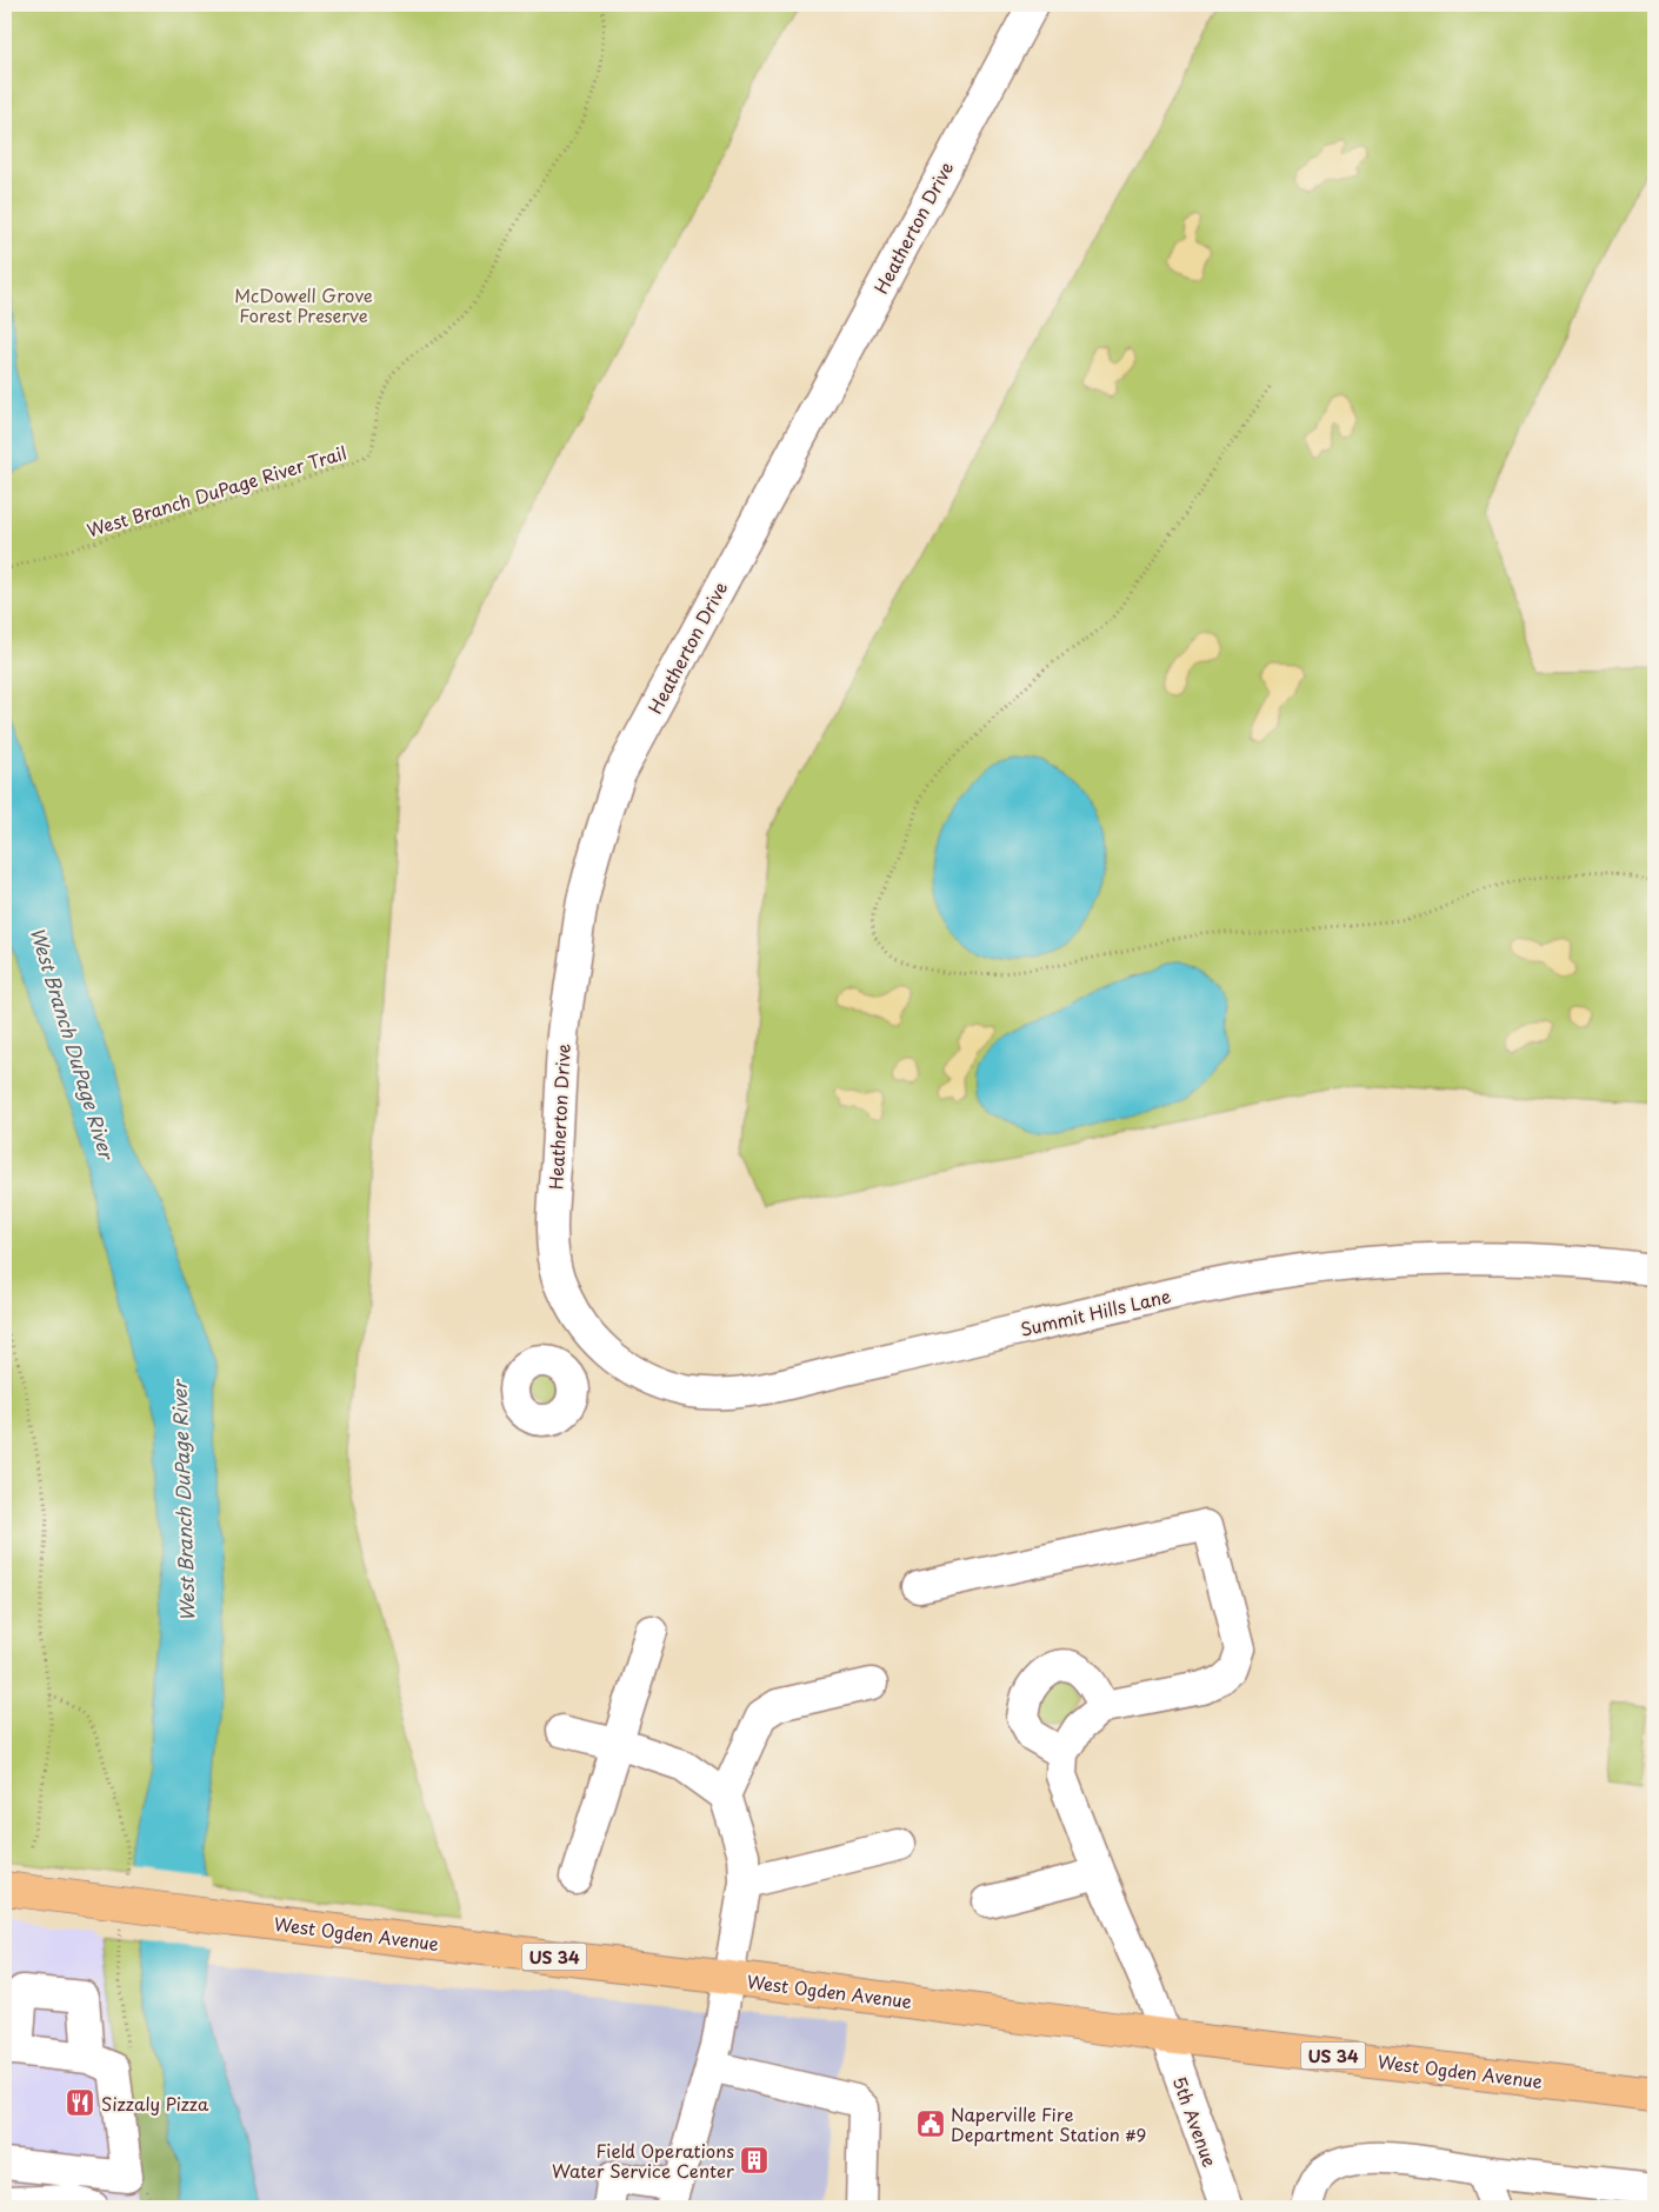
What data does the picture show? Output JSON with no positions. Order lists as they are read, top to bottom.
{
  "streets": {
    "main road": ["West Ogden Avenue", "US 34"],
    "street": ["Heatherton Drive", "Summit Hills Lane", "5th Avenue"],
    "path": ["West Branch DuPage River Trail"]
  },
  "crossings": [
    ["Heatherton Drive", "Summit Hills Lane"],
    ["West Ogden Avenue", "5th Avenue"]
  ],
  "water": ["West Branch DuPage River"],
  "parks": ["McDowell Grove Forest Preserve"],
  "places": {
    "restaurant": ["Sizzaly Pizza"],
    "public building": ["Naperville Fire Department Station #9"],
    "building": ["Field Operations Water Service Center"]
  }
}
